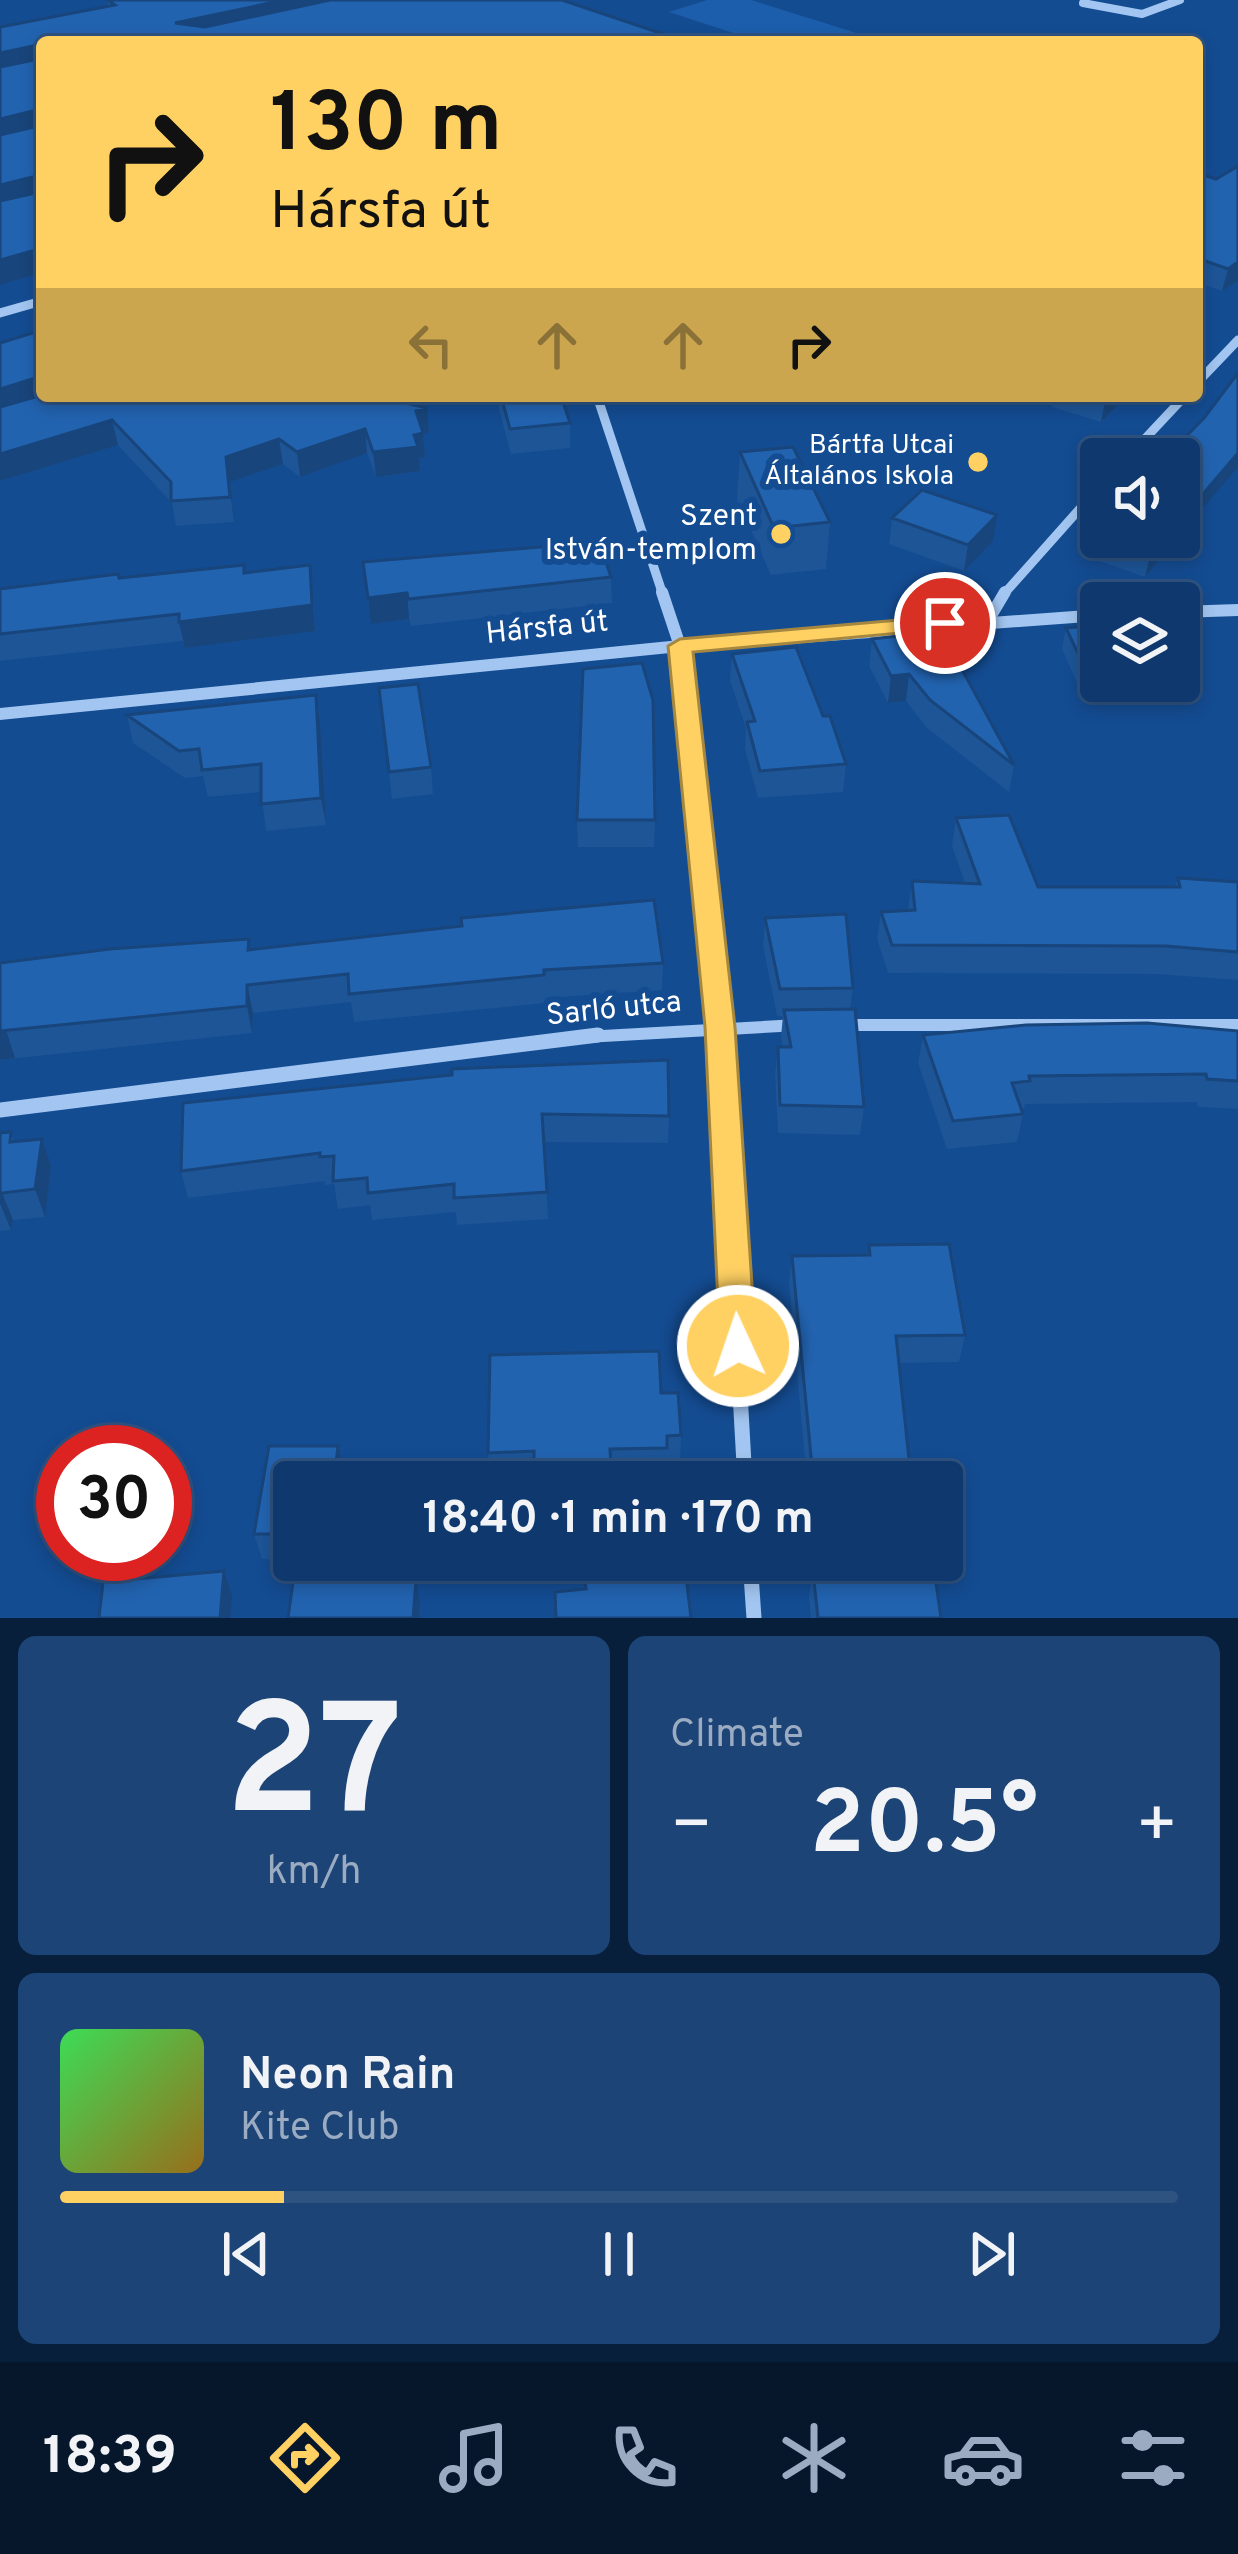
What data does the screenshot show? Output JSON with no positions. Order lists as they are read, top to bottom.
{
  "streets": {
    "street": ["Hársfa út", "Sarló utca"]
  },
  "places": ["Bártfa Utcai Általános Iskola", "Szent István-templom"],
  "page": {
    "turn": ["130 m", "Hársfa út"],
    "limit": "30",
    "trip": "18:40 · 1 min · 170 m",
    "tile": [
      ["27", "km/h"],
      "Climate"
    ],
    "heat": ["−", "20.5°", "+"],
    "song": ["Neon Rain", "Kite Club"],
    "tabs": "18:39"
  }
}
